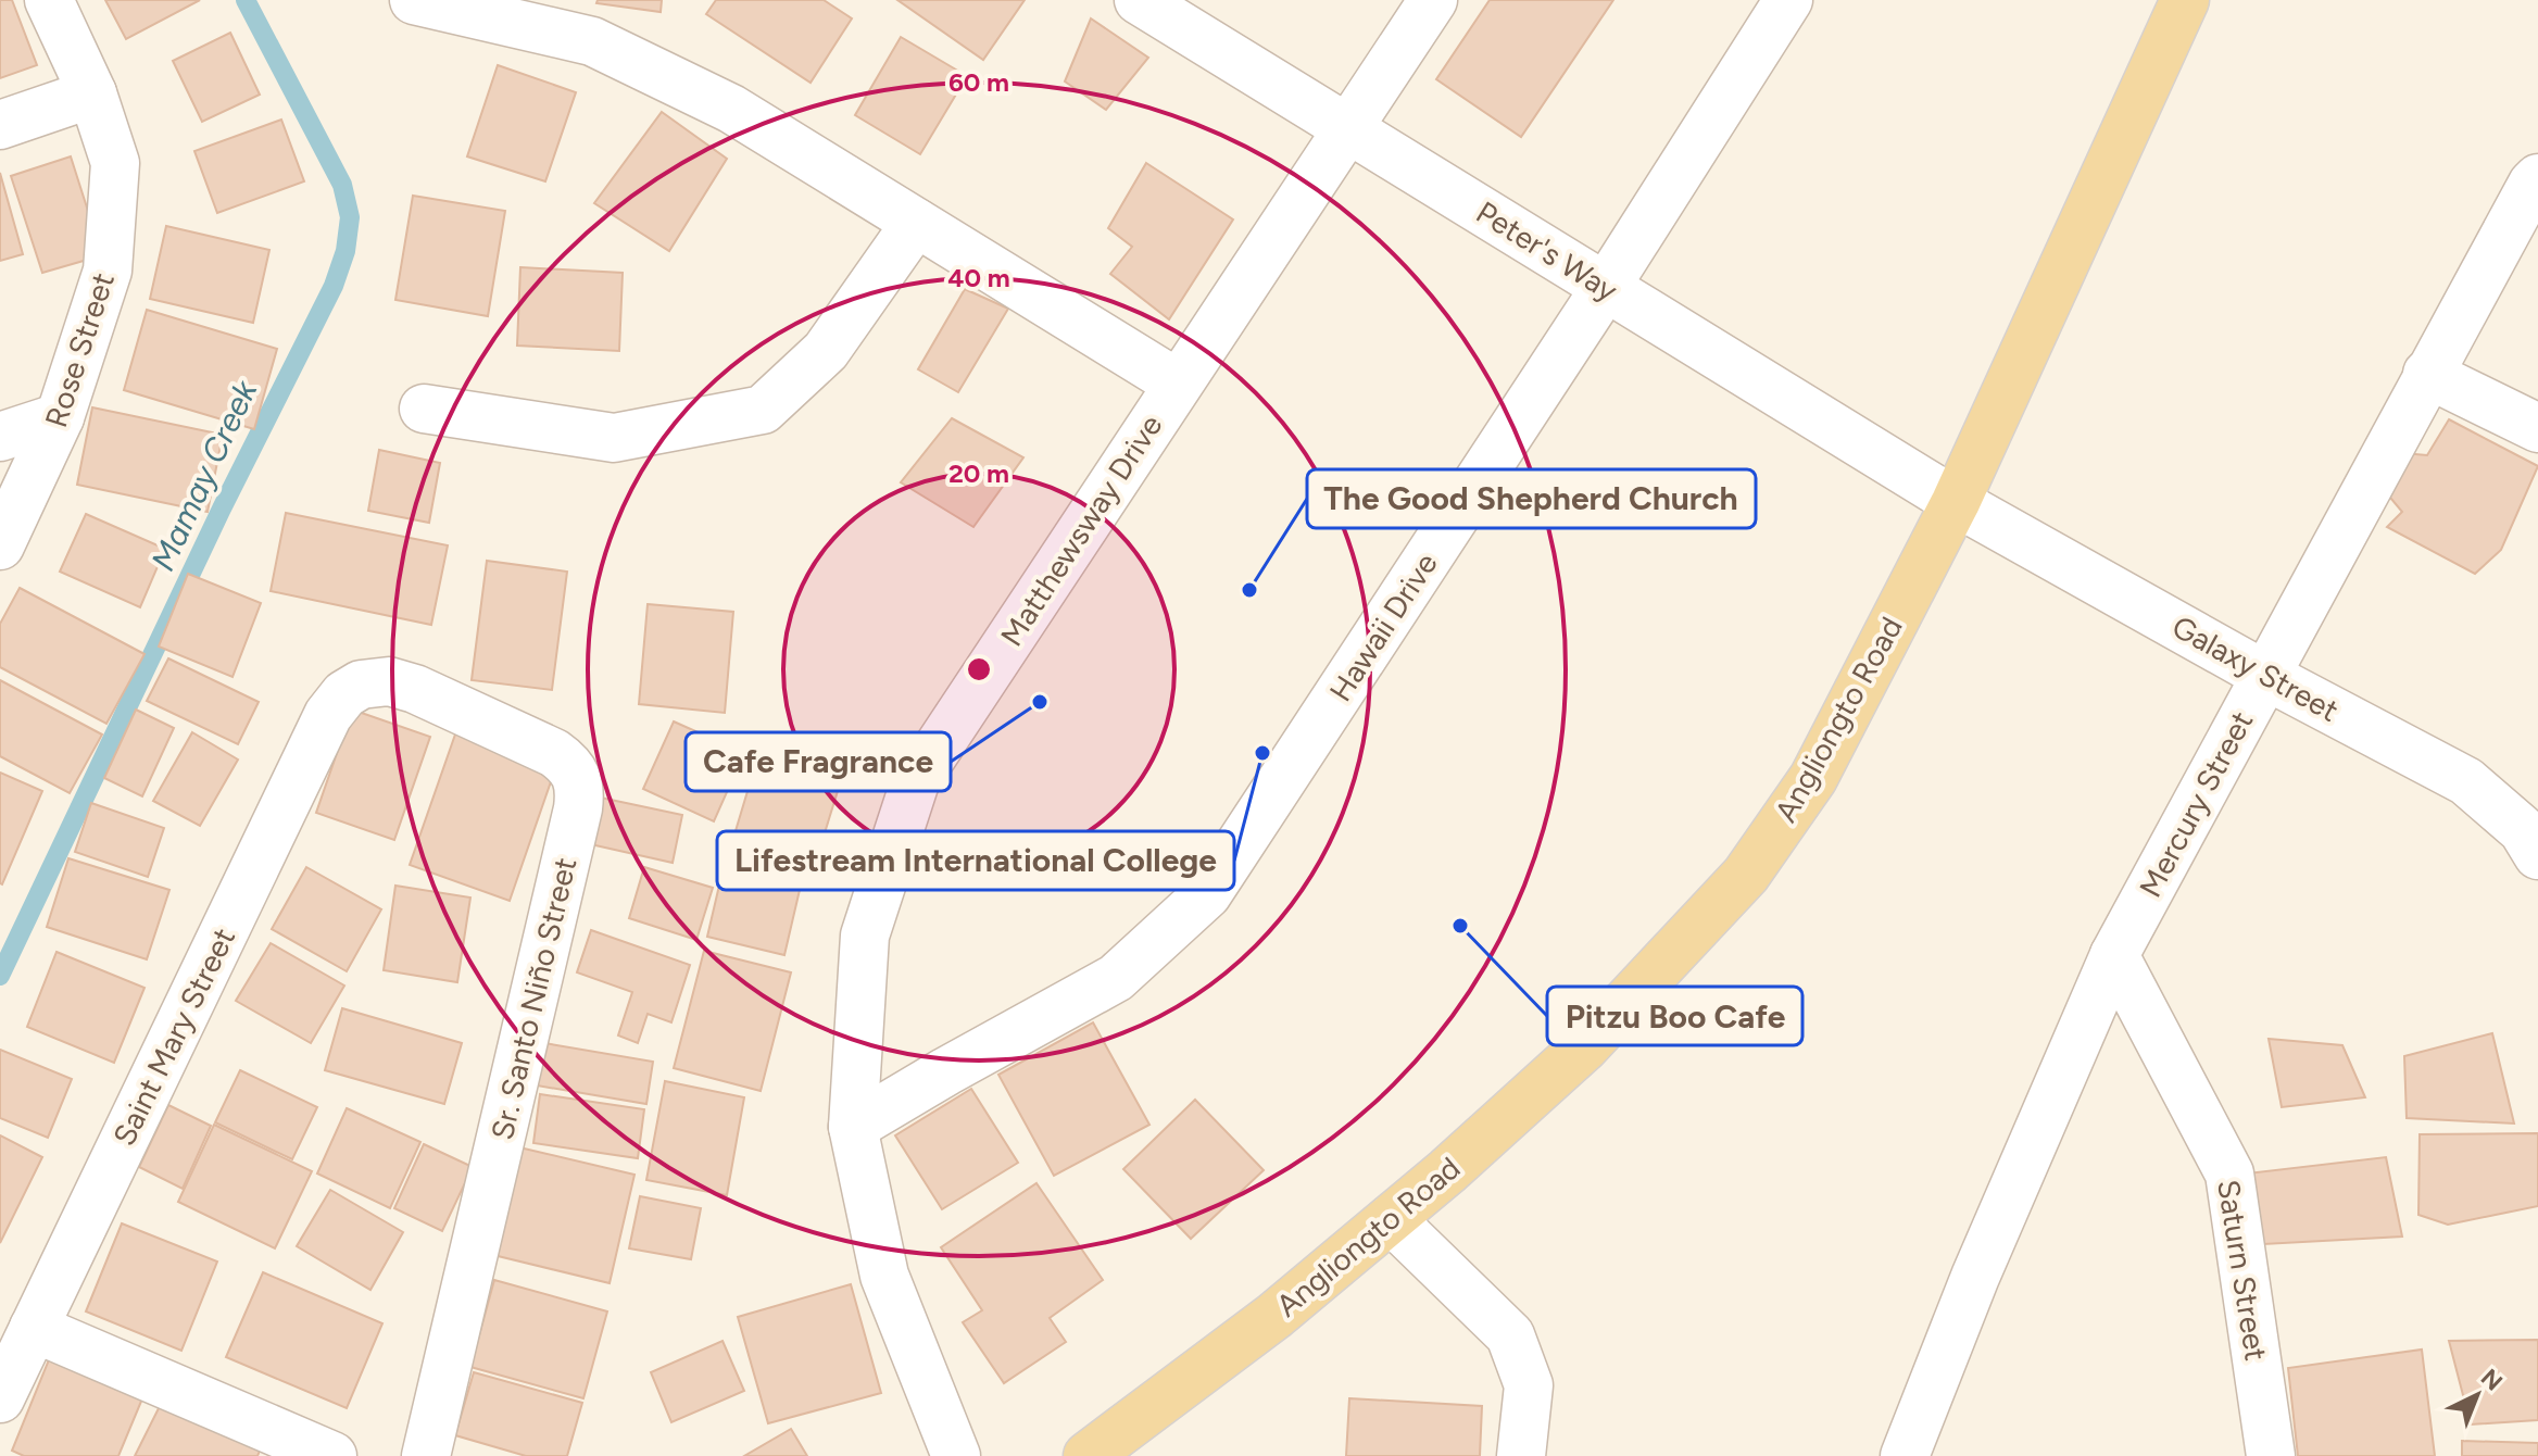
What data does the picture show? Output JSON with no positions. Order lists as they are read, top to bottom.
{
  "streets": {
    "main road": ["Angliongto Road"],
    "street": [
      "Peter's Way",
      "Rose Street",
      "Matthewsway Drive",
      "Hawaii Drive",
      "Galaxy Street",
      "Mercury Street",
      "Sr. Santo Niño Street",
      "Saint Mary Street",
      "Saturn Street"
    ]
  },
  "crossings": [
    ["Peter's Way", "Matthewsway Drive"],
    ["Peter's Way", "Hawaii Drive"],
    ["Peter's Way", "Galaxy Street"],
    ["Peter's Way", "Angliongto Road"],
    ["Matthewsway Drive", "Hawaii Drive"],
    ["Galaxy Street", "Angliongto Road"],
    ["Galaxy Street", "Mercury Street"],
    ["Mercury Street", "Saturn Street"],
    ["Sr. Santo Niño Street", "Saint Mary Street"]
  ],
  "water": ["Mamay Creek"],
  "places": [
    "The Good Shepherd Church",
    "Cafe Fragrance",
    "Lifestream International College",
    "Pitzu Boo Cafe"
  ],
  "north": "top right",
  "rings": ["60 m", "40 m", "20 m"]
}
